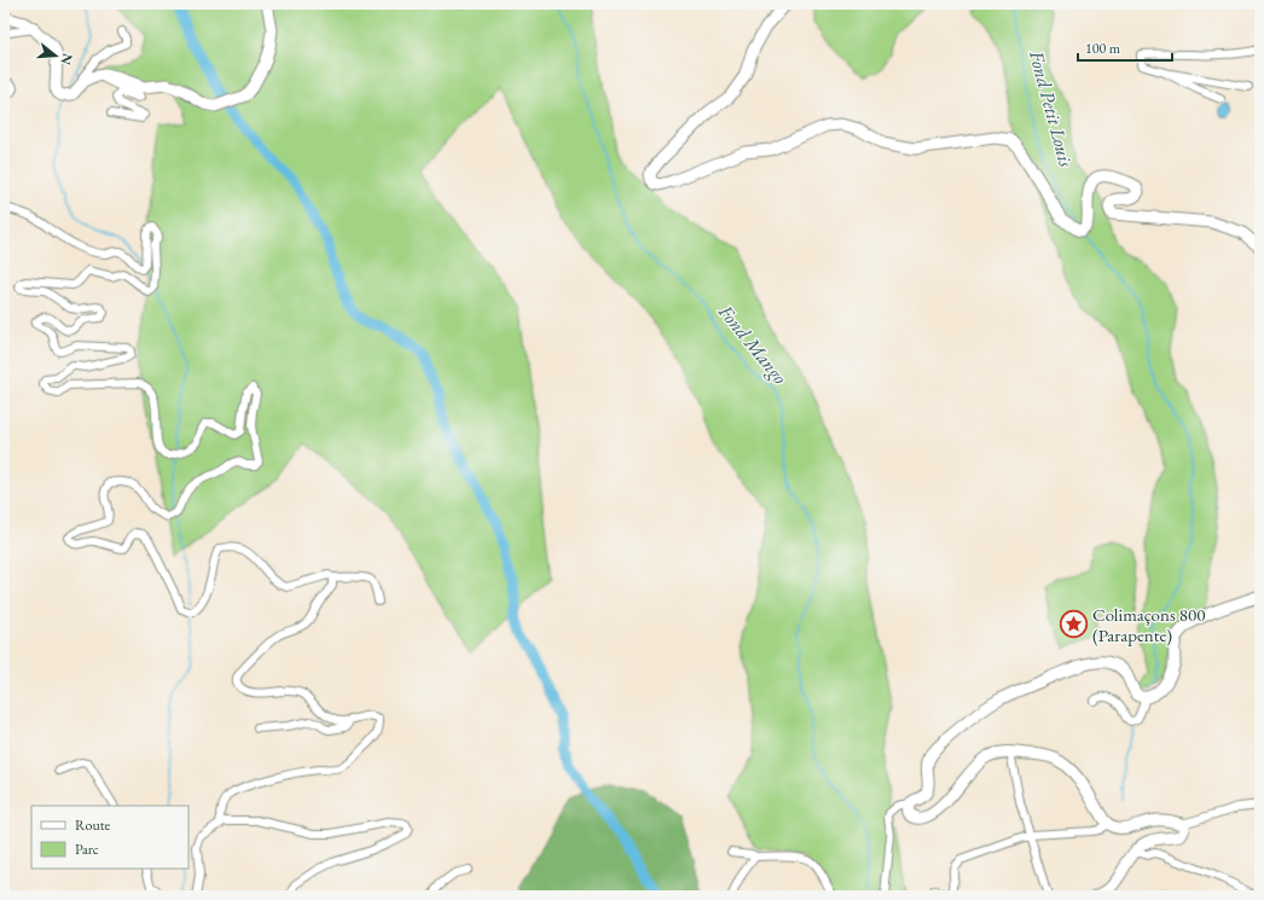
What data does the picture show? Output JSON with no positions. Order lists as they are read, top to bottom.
{
  "water": ["Fond Petit Louis", "Fond Mango"],
  "places": {
    "place": ["Colimaçons 800 (Parapente)"]
  },
  "legend": ["Route", "Parc"],
  "scale_bar": "100 m",
  "north": "right"
}
